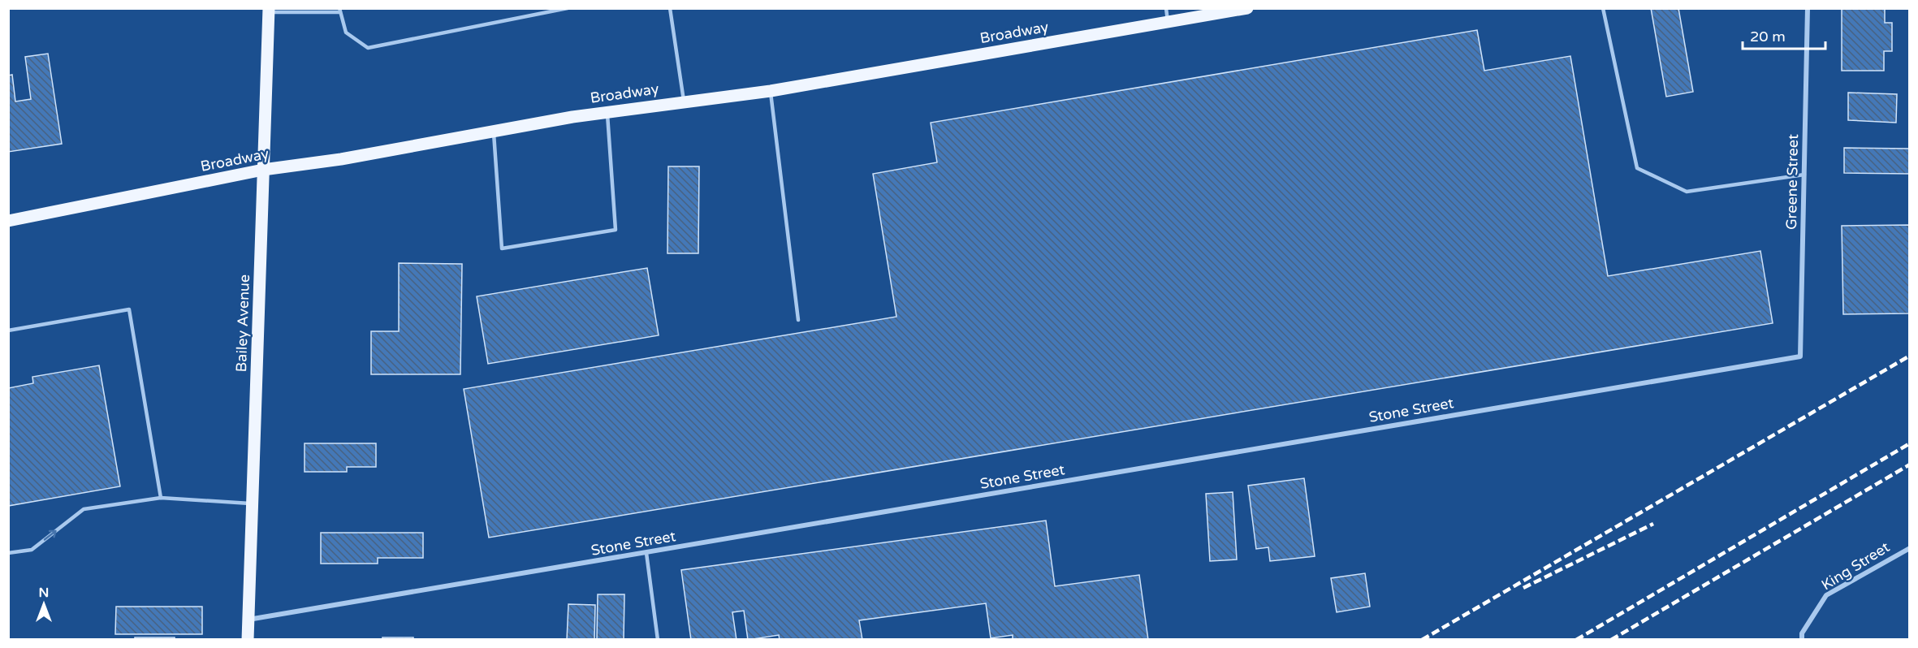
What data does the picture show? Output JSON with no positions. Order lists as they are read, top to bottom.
{
  "streets": {
    "main road": ["Broadway", "Bailey Avenue"],
    "street": ["Greene Street", "Stone Street", "King Street"]
  },
  "crossings": [
    ["Broadway", "Bailey Avenue"],
    ["Greene Street", "Stone Street"],
    ["Bailey Avenue", "Stone Street"]
  ],
  "scale_bar": "20 m",
  "north": "top"
}
